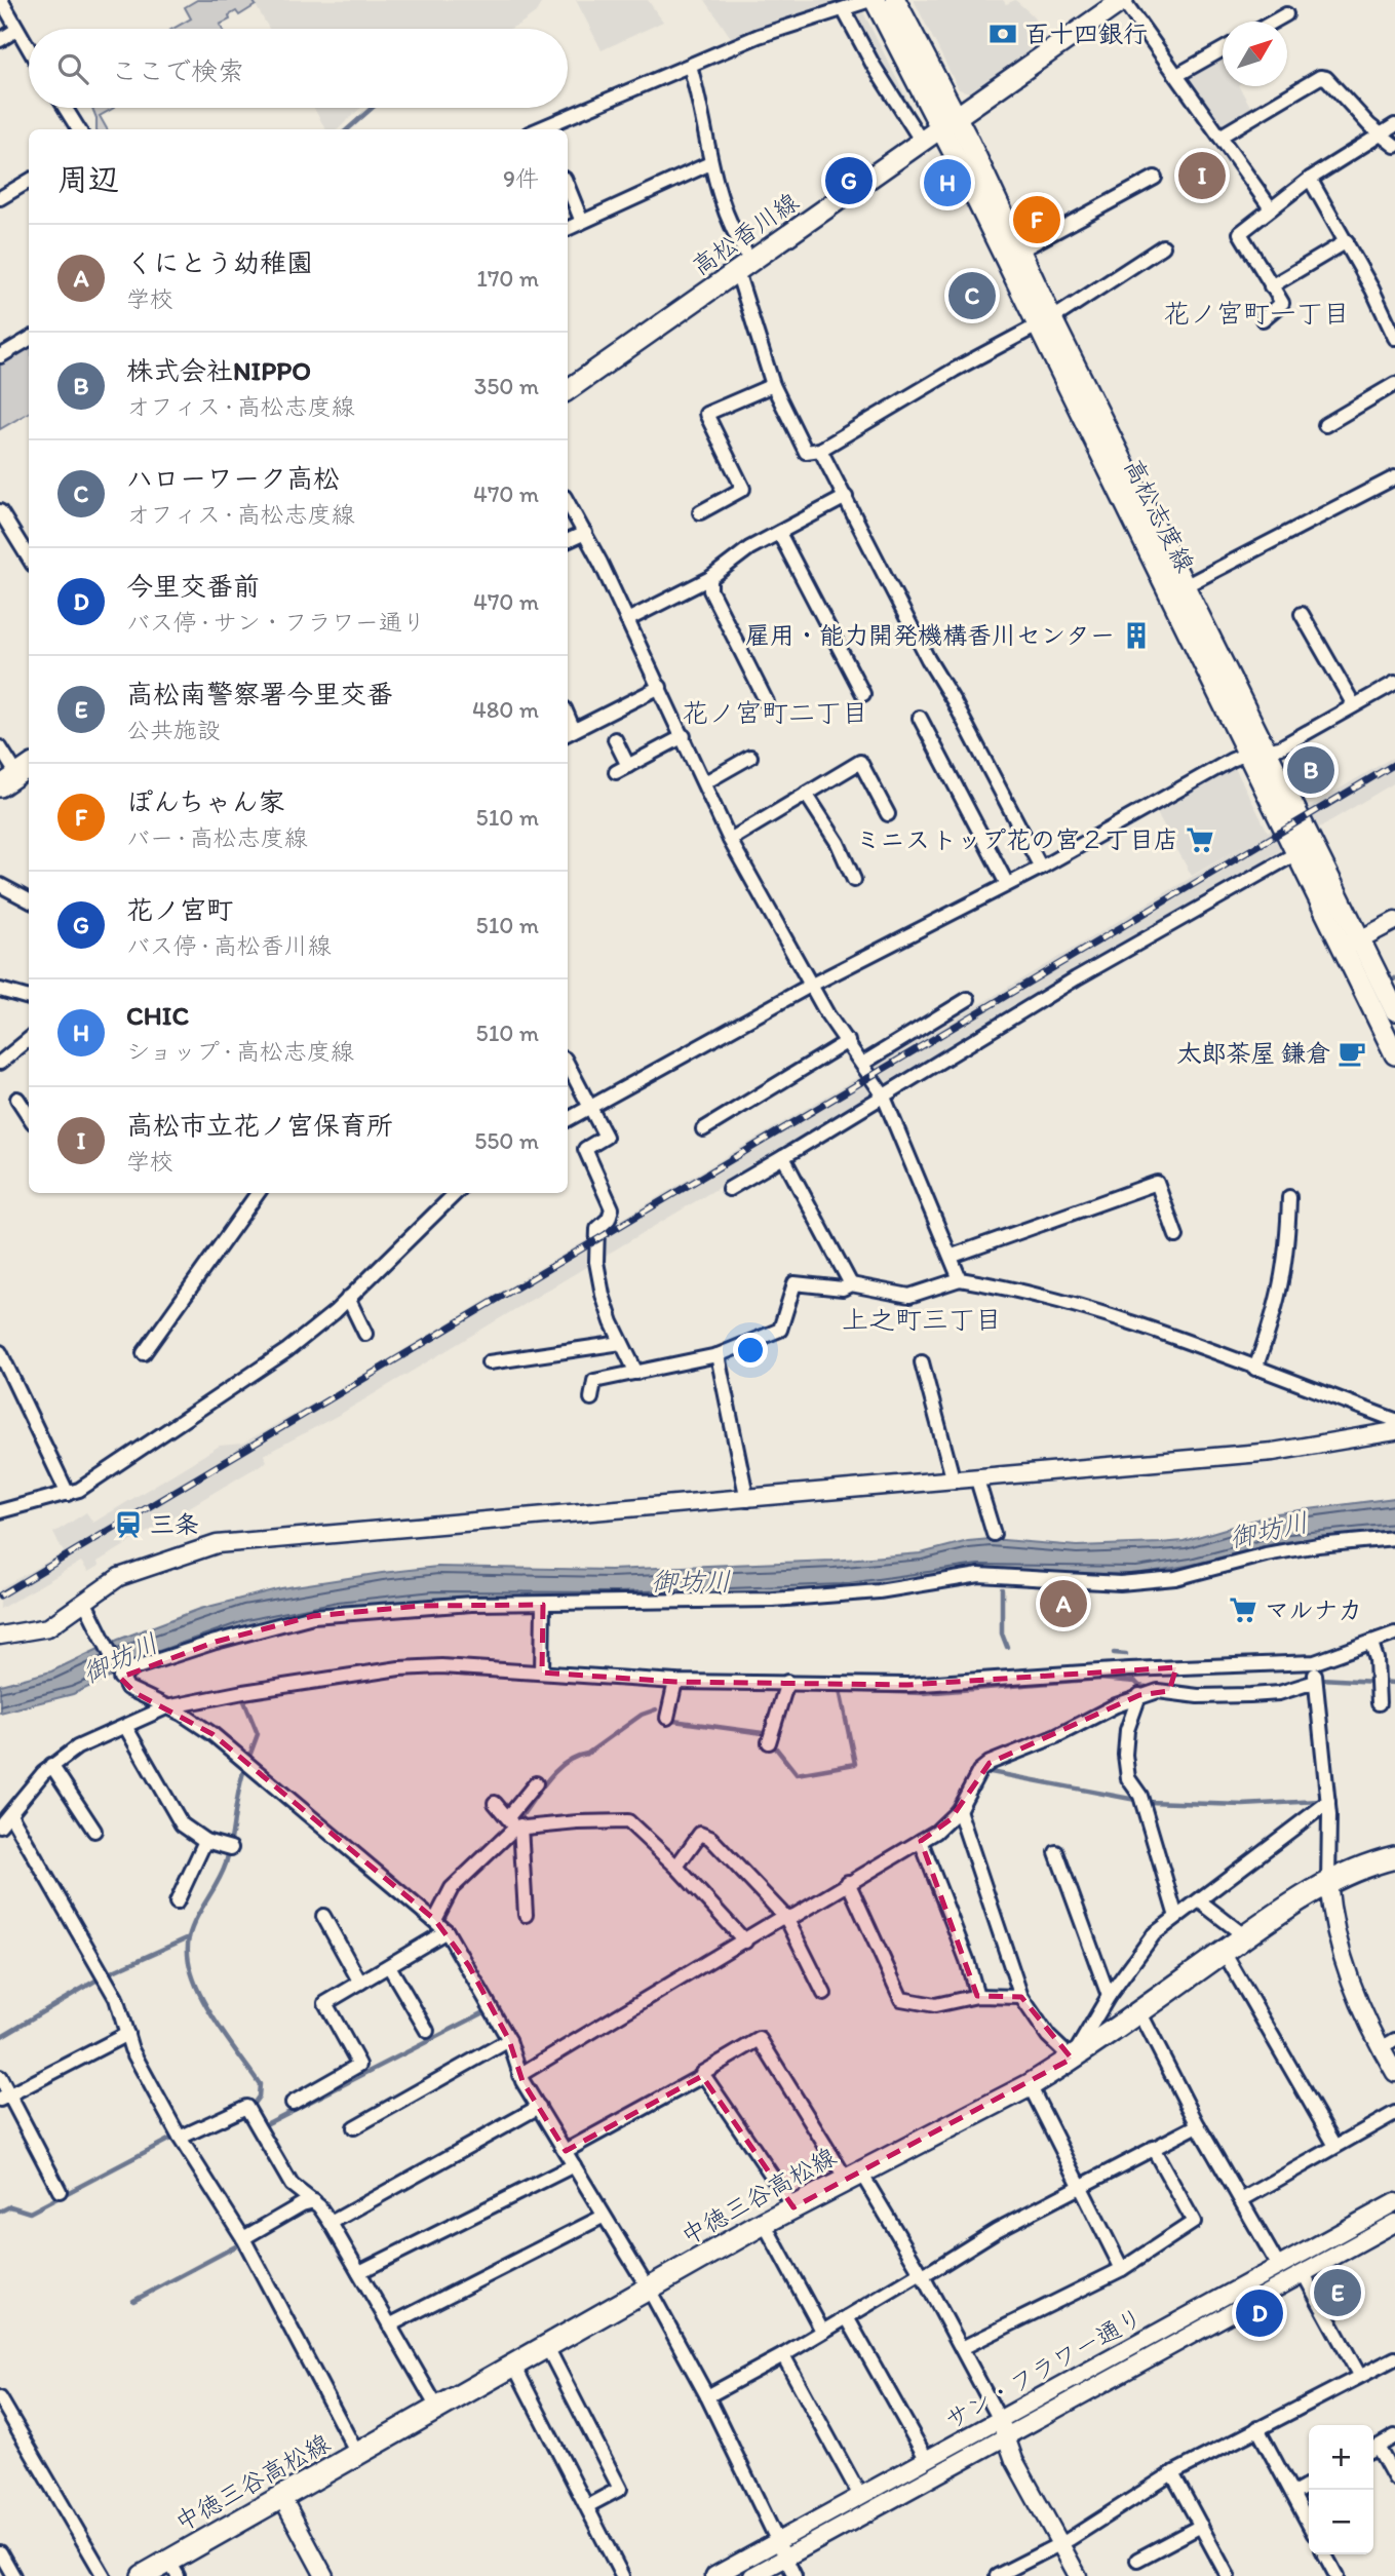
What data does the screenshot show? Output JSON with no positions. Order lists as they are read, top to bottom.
{
  "streets": {
    "main road": ["高松香川線", "高松志度線", "中徳三谷高松線"],
    "street": ["サン・フラワー通り"]
  },
  "crossings": [
    ["高松香川線", "高松志度線"]
  ],
  "districts": ["花ノ宮町一丁目", "花ノ宮町二丁目", "上之町三丁目"],
  "water": ["御坊川"],
  "places": {
    "bank": ["百十四銀行"],
    "building": ["雇用・能力開発機構香川センター"],
    "supermarket": ["ミニストップ花の宮２丁目店", "マルナカ"],
    "cafe": ["太郎茶屋 鎌倉"],
    "station": ["三条"]
  },
  "north": "top right",
  "page": {
    "search": "ここで検索",
    "heading": ["周辺", "9件"],
    "pins": [
      "I",
      "G",
      "H",
      "F",
      "C",
      "B",
      "A",
      "E",
      "D"
    ],
    "list": [
      {
        "mark": "A",
        "name": "くにとう幼稚園",
        "note": "学校",
        "value": "170 m"
      },
      {
        "mark": "B",
        "name": "株式会社NIPPO",
        "note": "オフィス · 高松志度線",
        "value": "350 m"
      },
      {
        "mark": "C",
        "name": "ハローワーク高松",
        "note": "オフィス · 高松志度線",
        "value": "470 m"
      },
      {
        "mark": "D",
        "name": "今里交番前",
        "note": "バス停 · サン・フラワー通り",
        "value": "470 m"
      },
      {
        "mark": "E",
        "name": "高松南警察署今里交番",
        "note": "公共施設",
        "value": "480 m"
      },
      {
        "mark": "F",
        "name": "ぽんちゃん家",
        "note": "バー · 高松志度線",
        "value": "510 m"
      },
      {
        "mark": "G",
        "name": "花ノ宮町",
        "note": "バス停 · 高松香川線",
        "value": "510 m"
      },
      {
        "mark": "H",
        "name": "CHIC",
        "note": "ショップ · 高松志度線",
        "value": "510 m"
      },
      {
        "mark": "I",
        "name": "高松市立花ノ宮保育所",
        "note": "学校",
        "value": "550 m"
      }
    ],
    "map_buttons": ["+", "−"]
  }
}
